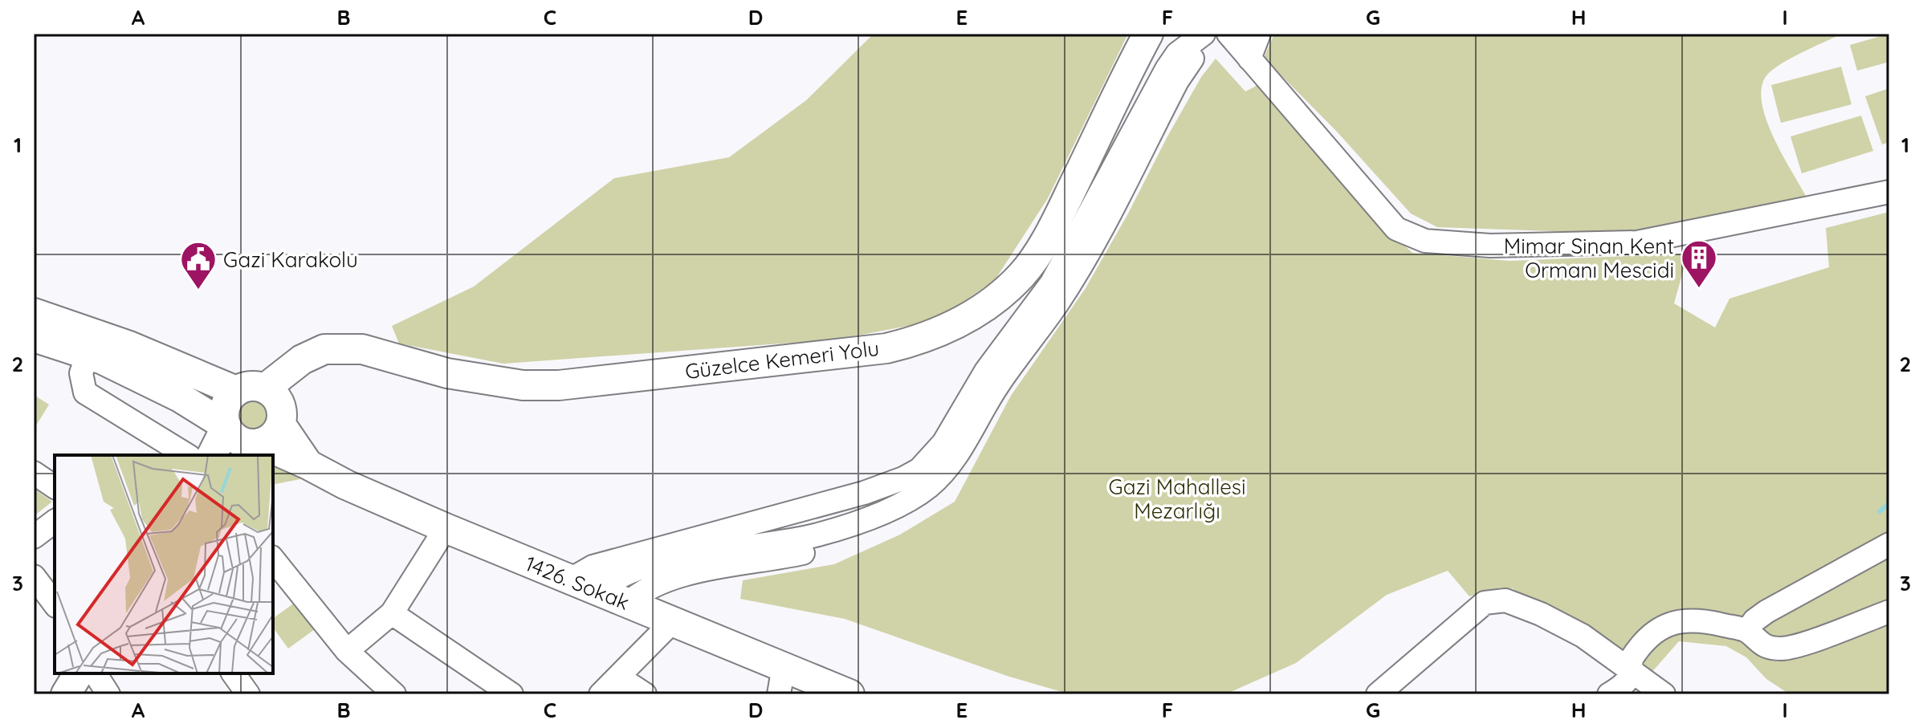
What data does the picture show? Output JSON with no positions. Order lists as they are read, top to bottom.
{
  "streets": {
    "main road": ["Güzelce Kemeri Yolu", "1426. Sokak"]
  },
  "crossings": [
    ["Güzelce Kemeri Yolu", "1426. Sokak"]
  ],
  "parks": ["Gazi Mahallesi Mezarlığı"],
  "places": {
    "building": ["Mimar Sinan Kent Ormanı Mescidi"],
    "public building": ["Gazi Karakolu"]
  },
  "grid": {
    "columns": [
      "A",
      "B",
      "C",
      "D",
      "E",
      "F",
      "G",
      "H",
      "I"
    ],
    "rows": ["1", "2", "3"]
  }
}
